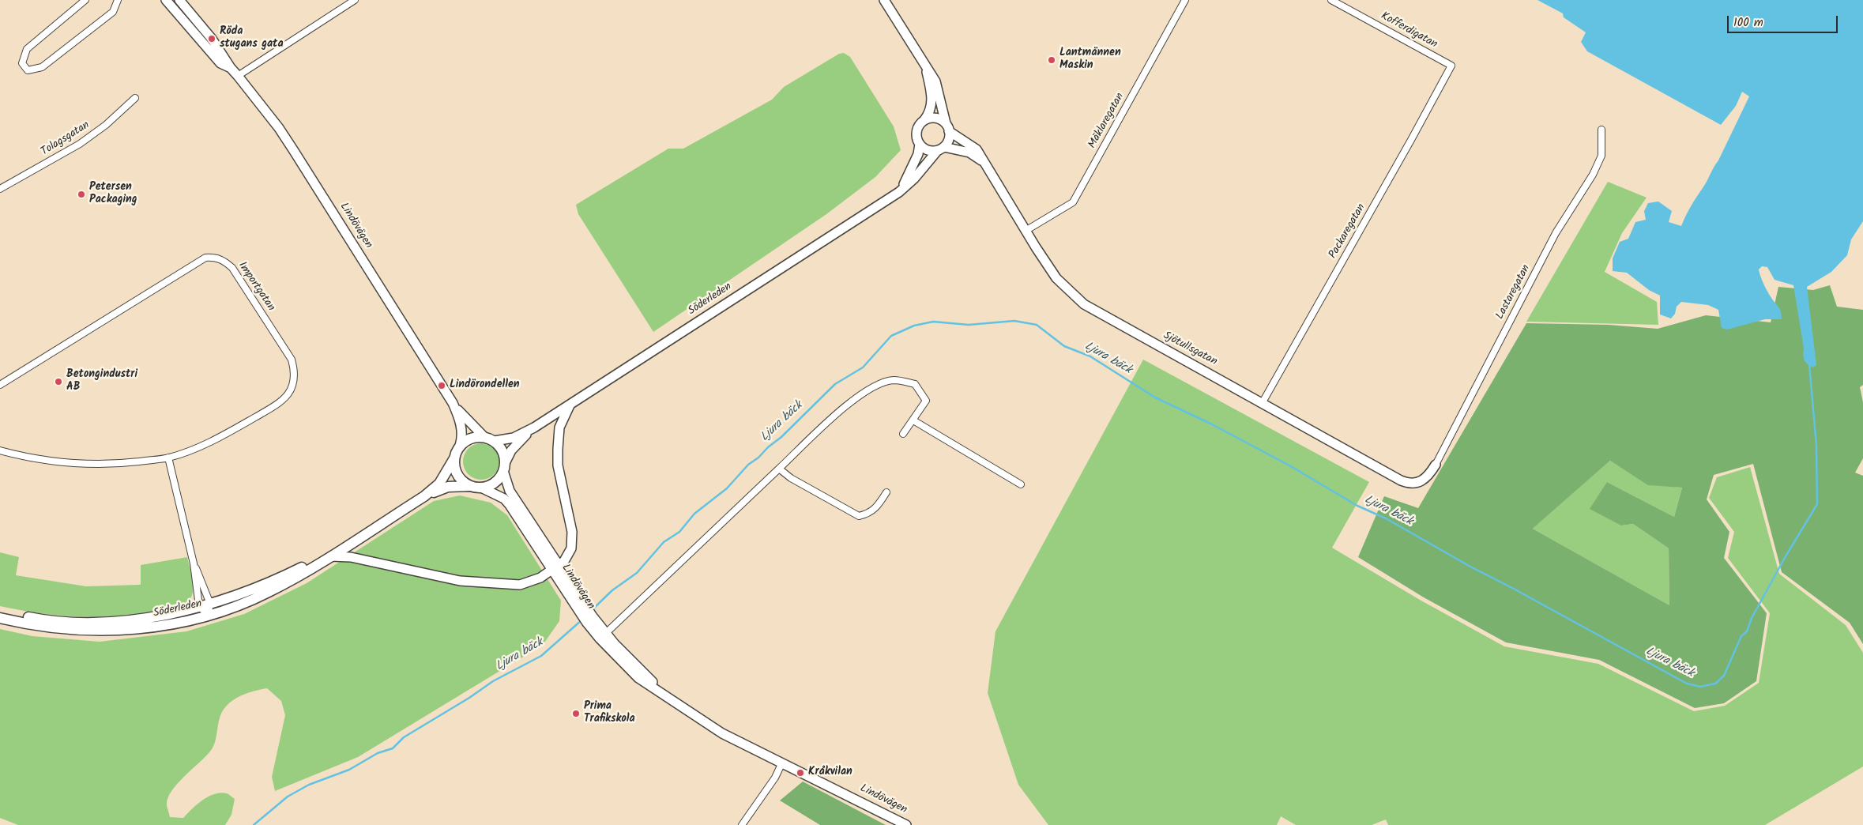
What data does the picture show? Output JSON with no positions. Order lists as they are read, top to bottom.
{
  "streets": {
    "main road": ["Lindövägen", "Söderleden", "Sjötullsgatan"],
    "street": [
      "Kofferdigatan",
      "Mäklaregatan",
      "Tolagsgatan",
      "Packaregatan",
      "Importgatan",
      "Lastaregatan"
    ]
  },
  "crossings": [
    ["Kofferdigatan", "Packaregatan"],
    ["Mäklaregatan", "Sjötullsgatan"],
    ["Lindövägen", "Söderleden"],
    ["Packaregatan", "Sjötullsgatan"],
    ["Lastaregatan", "Sjötullsgatan"],
    ["Söderleden", "Sjötullsgatan"]
  ],
  "water": ["Ljura bäck"],
  "places": [
    "Röda stugans gata",
    "Lantmännen Maskin",
    "Petersen Packaging",
    "Betongindustri AB",
    "Lindörondellen",
    "Prima Trafikskola",
    "Kråkvilan"
  ],
  "scale_bar": "100 m"
}
